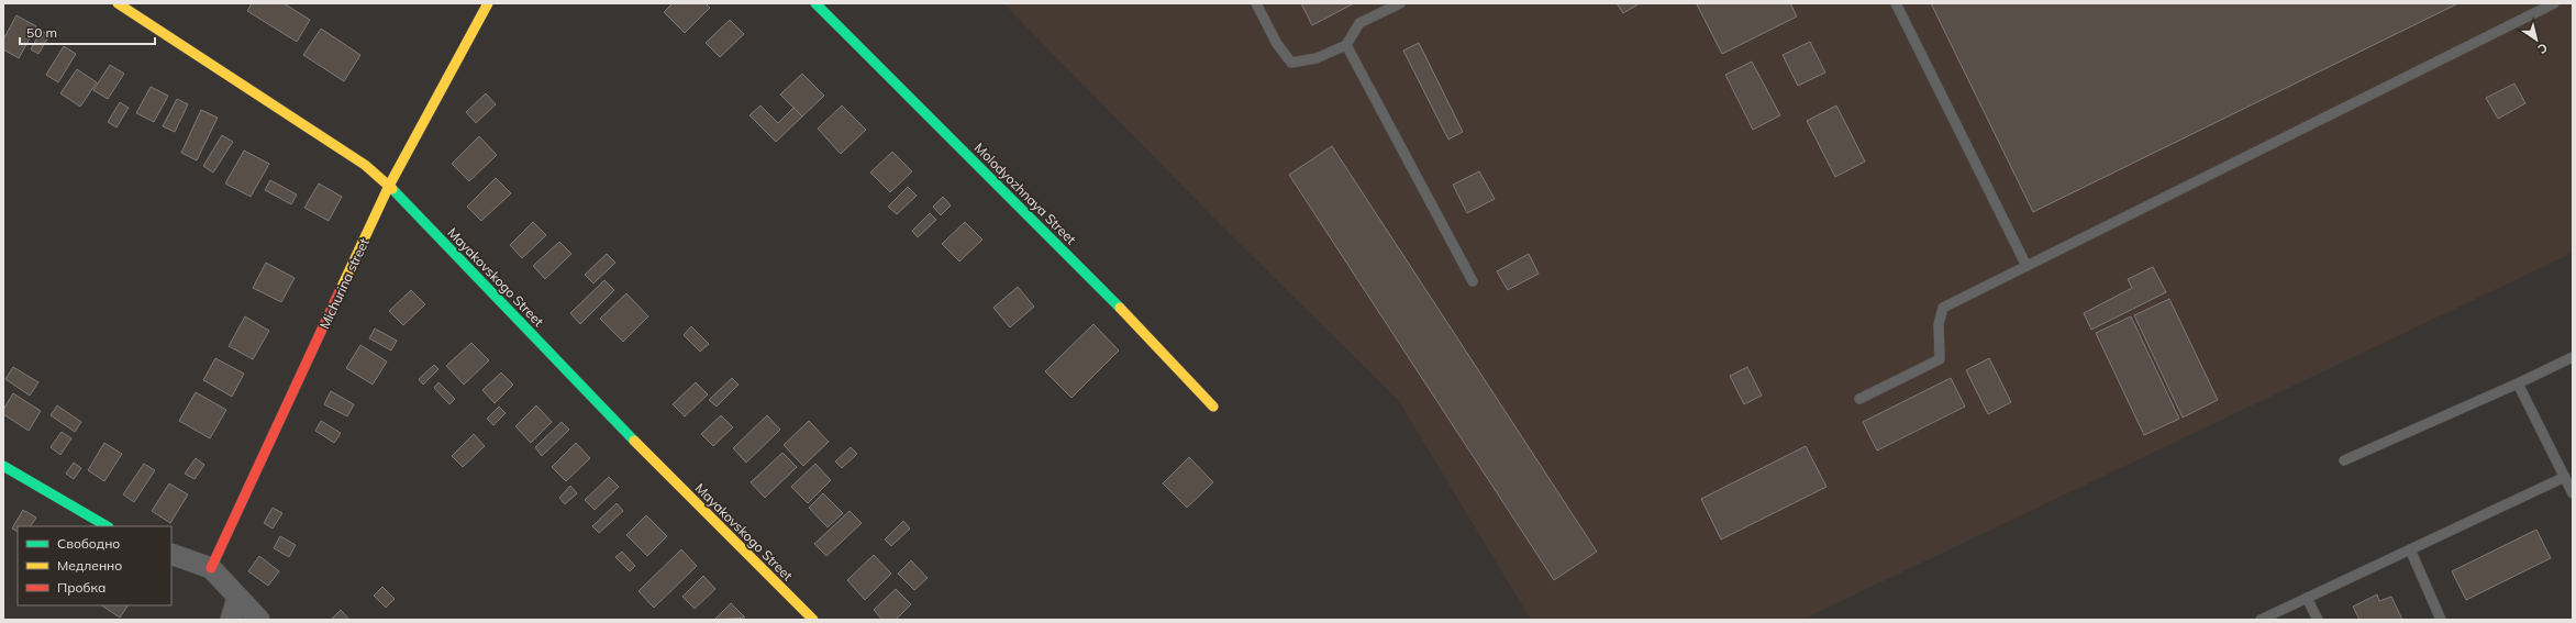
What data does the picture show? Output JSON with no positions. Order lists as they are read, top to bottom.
{
  "streets": {
    "street": ["Molodyozhnaya Street", "Mayakovskogo Street", "Michurina street"]
  },
  "crossings": [
    ["Mayakovskogo Street", "Michurina street"]
  ],
  "legend": ["Свободно", "Медленно", "Пробка"],
  "scale_bar": "50 m",
  "north": "bottom right"
}
